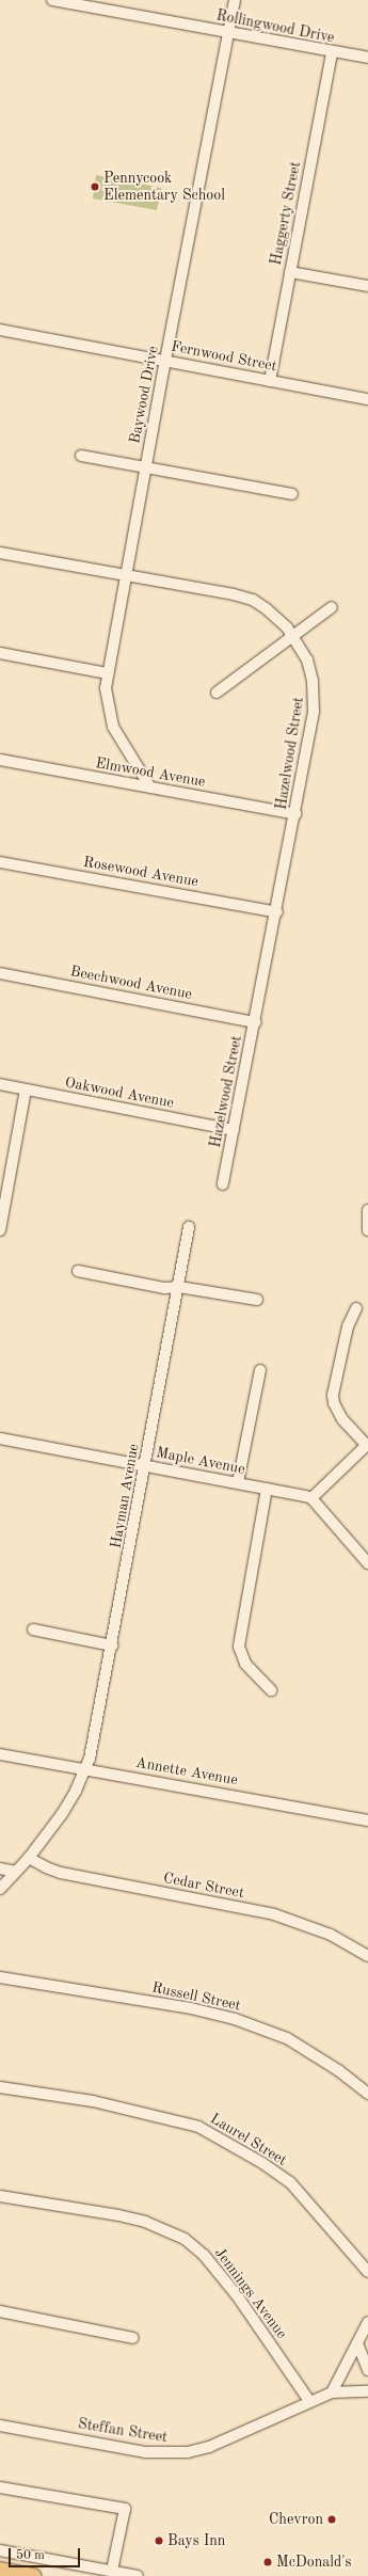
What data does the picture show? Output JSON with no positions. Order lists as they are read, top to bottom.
{
  "streets": {
    "street": [
      "Rollingwood Drive",
      "Haggerty Street",
      "Fernwood Street",
      "Baywood Drive",
      "Hazelwood Street",
      "Elmwood Avenue",
      "Rosewood Avenue",
      "Beechwood Avenue",
      "Oakwood Avenue",
      "Maple Avenue",
      "Hayman Avenue",
      "Annette Avenue",
      "Cedar Street",
      "Russell Street",
      "Laurel Street",
      "Jennings Avenue",
      "Steffan Street"
    ]
  },
  "crossings": [
    ["Rollingwood Drive", "Haggerty Street"],
    ["Rollingwood Drive", "Baywood Drive"],
    ["Haggerty Street", "Fernwood Street"],
    ["Fernwood Street", "Baywood Drive"],
    ["Baywood Drive", "Hazelwood Street"],
    ["Baywood Drive", "Elmwood Avenue"],
    ["Hazelwood Street", "Elmwood Avenue"],
    ["Hazelwood Street", "Rosewood Avenue"],
    ["Hazelwood Street", "Beechwood Avenue"],
    ["Hazelwood Street", "Oakwood Avenue"],
    ["Maple Avenue", "Hayman Avenue"],
    ["Hayman Avenue", "Annette Avenue"],
    ["Hayman Avenue", "Cedar Street"],
    ["Jennings Avenue", "Steffan Street"]
  ],
  "places": [
    "Pennycook Elementary School",
    "Chevron",
    "Bays Inn",
    "McDonald's"
  ],
  "scale_bar": "50 m"
}
